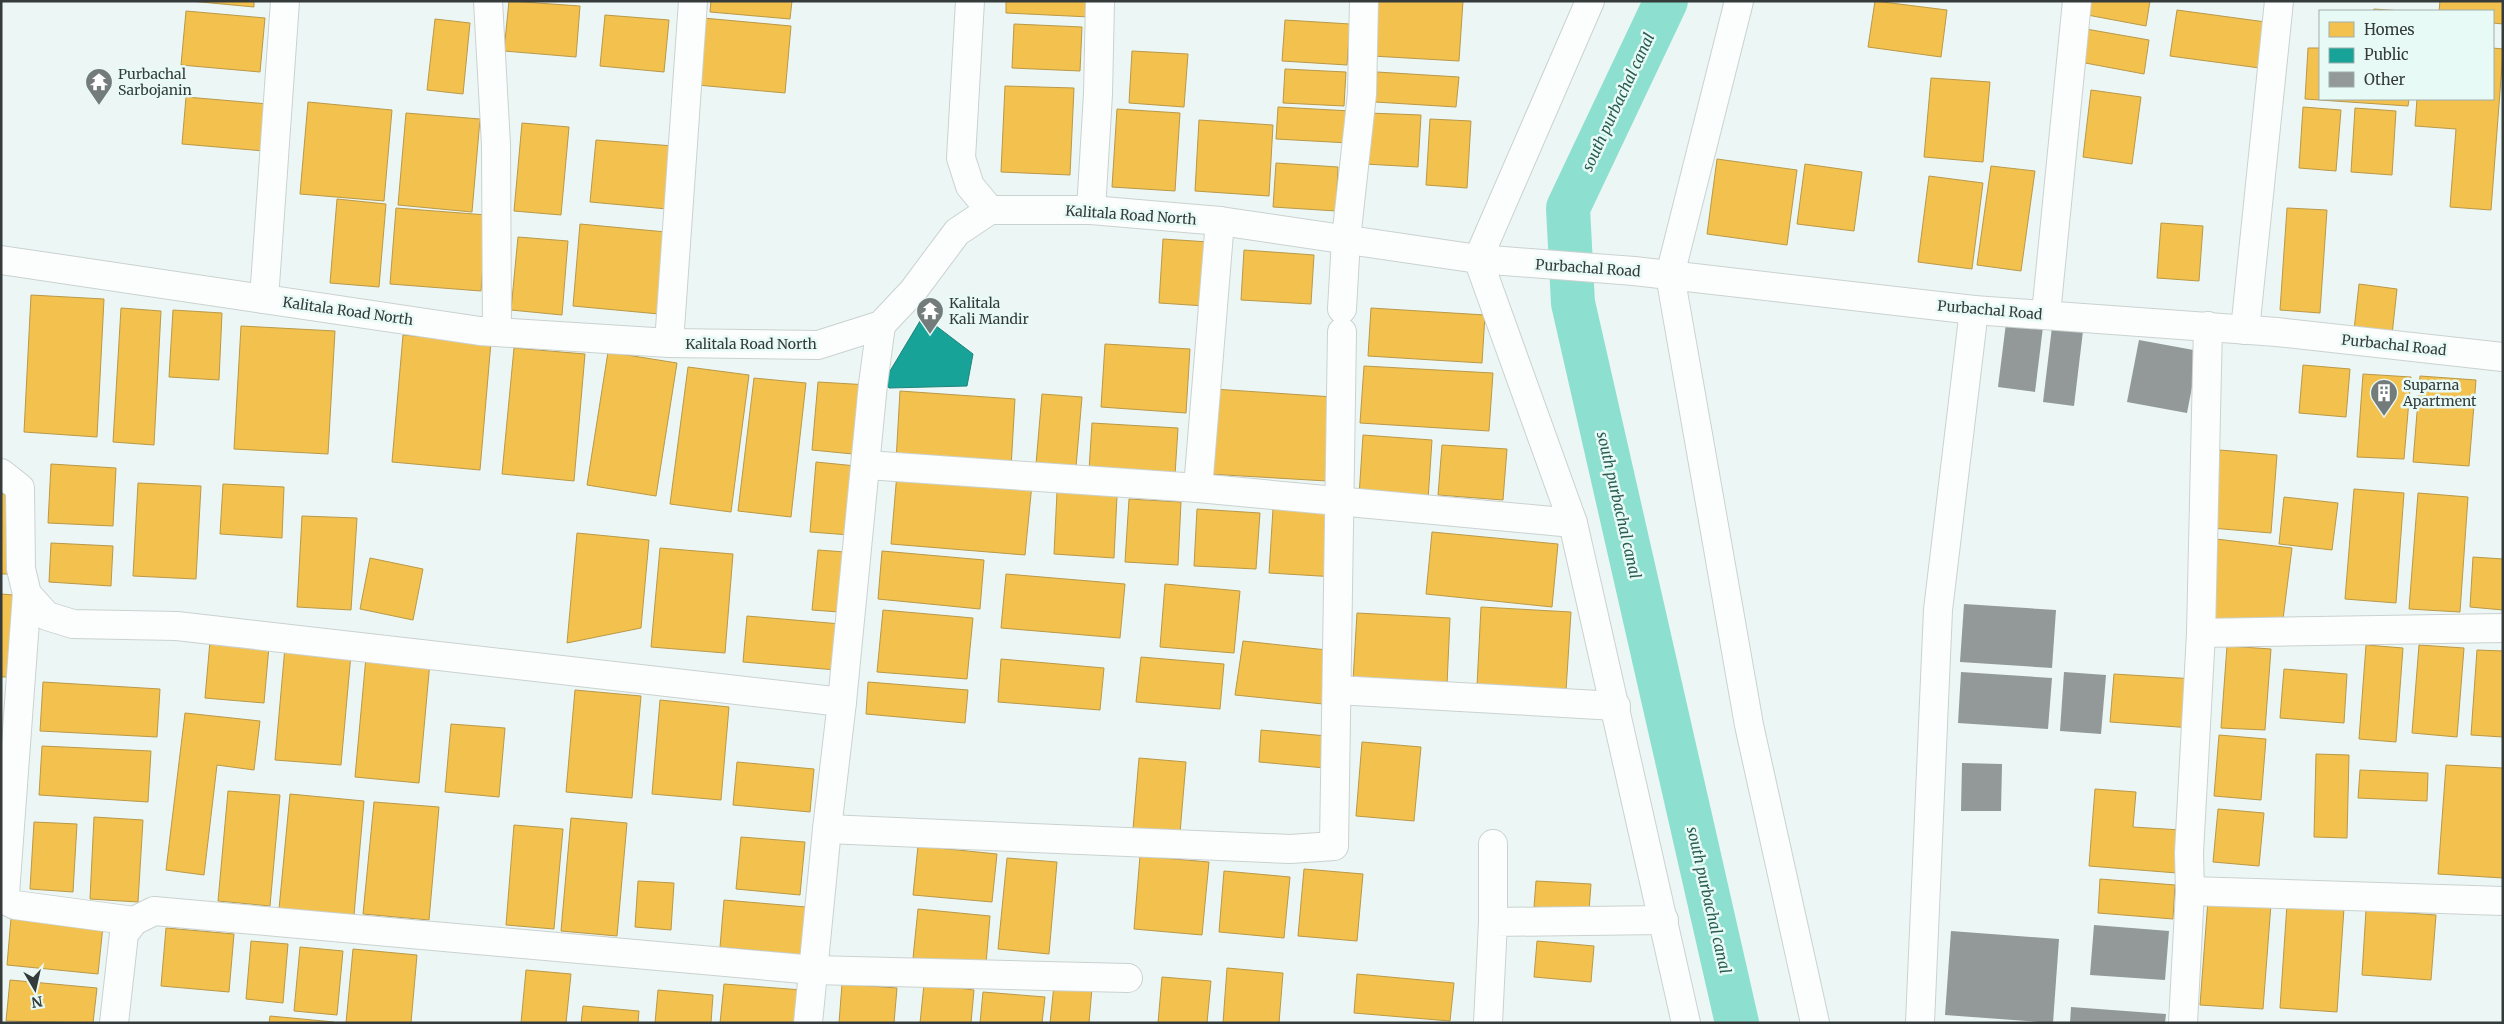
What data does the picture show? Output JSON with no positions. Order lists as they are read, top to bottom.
{
  "streets": {
    "street": ["Kalitala Road North", "Purbachal Road"]
  },
  "crossings": [
    ["Kalitala Road North", "Purbachal Road"]
  ],
  "water": ["south purbachal canal"],
  "places": {
    "temple": ["Purbachal Sarbojanin", "Kalitala Kali Mandir"],
    "building": ["Suparna Apartment"]
  },
  "legend": ["Homes", "Public", "Other"],
  "north": "bottom"
}
